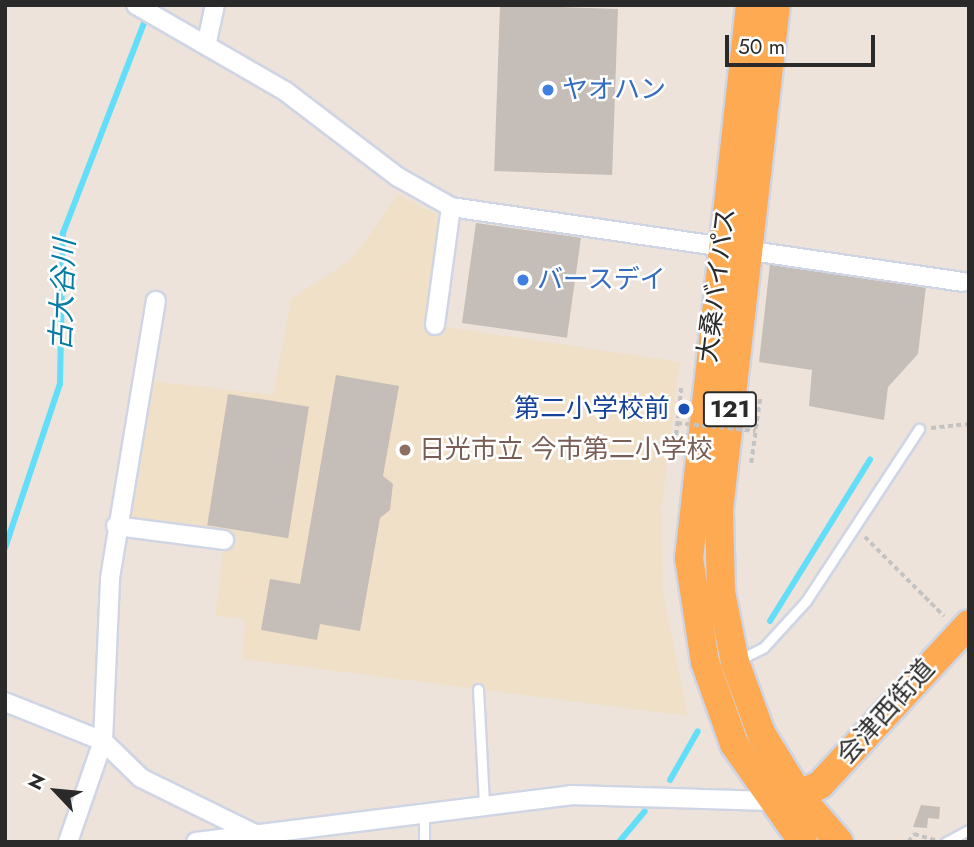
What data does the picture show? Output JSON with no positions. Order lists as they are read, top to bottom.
{
  "streets": {
    "highway": ["大桑バイパス", "121", "会津西街道"]
  },
  "crossings": [
    ["大桑バイパス", "121"],
    ["大桑バイパス", "会津西街道"],
    ["121", "会津西街道"]
  ],
  "water": ["古大谷川"],
  "places": [
    "ヤオハン",
    "バースデイ",
    "第二小学校前",
    "日光市立 今市第二小学校"
  ],
  "scale_bar": "50 m",
  "north": "top left"
}
